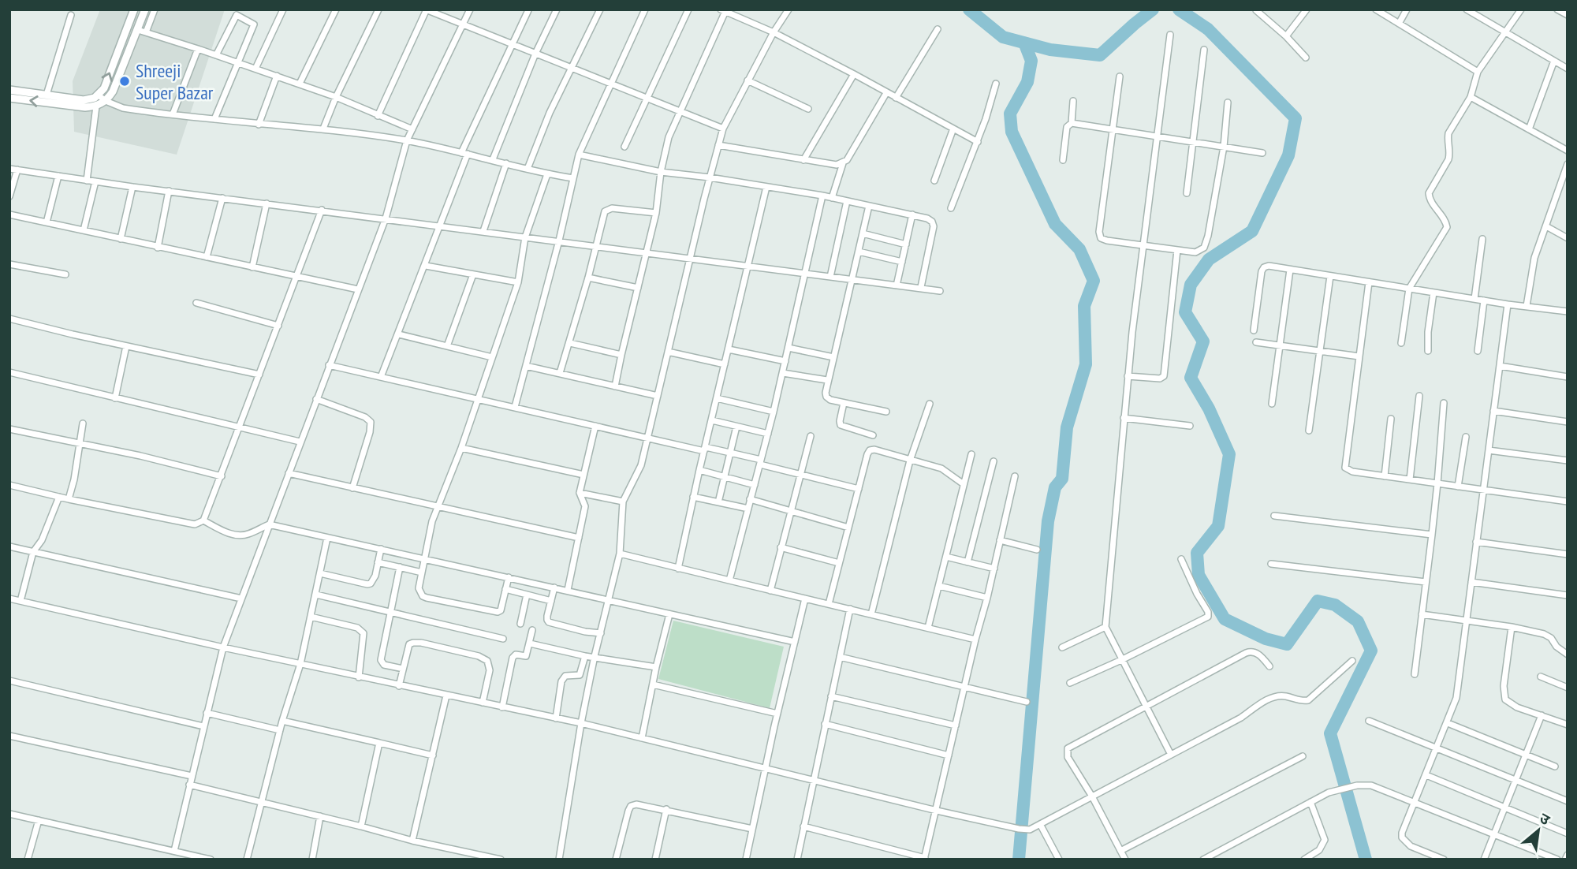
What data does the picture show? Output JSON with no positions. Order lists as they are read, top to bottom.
{
  "places": ["Shreeji Super Bazar"],
  "north": "top right"
}
